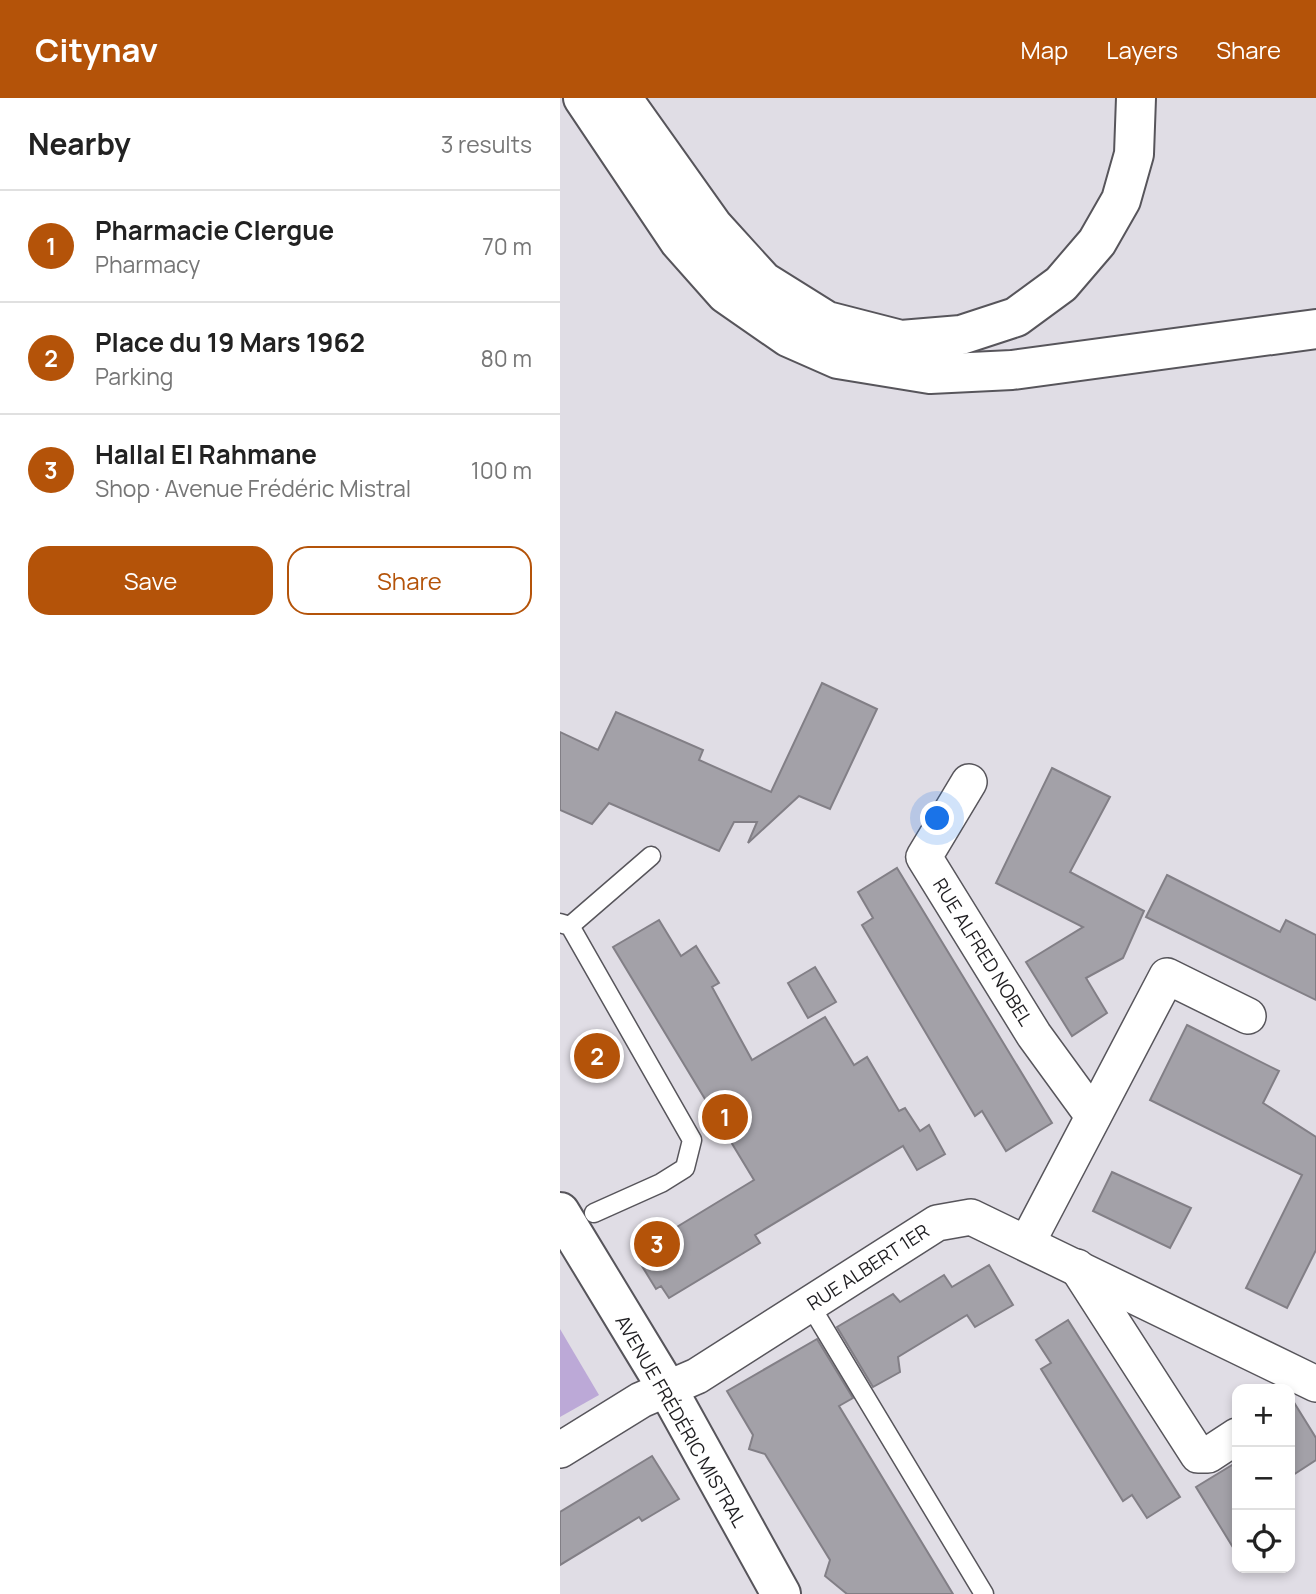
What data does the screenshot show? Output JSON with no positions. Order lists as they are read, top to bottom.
{
  "streets": {
    "main road": ["AVENUE FRÉDÉRIC MISTRAL"],
    "street": ["RUE ALFRED NOBEL", "RUE ALBERT 1ER"]
  },
  "crossings": [
    ["RUE ALBERT 1ER", "AVENUE FRÉDÉRIC MISTRAL"]
  ],
  "page": {
    "header": "Citynav",
    "nav": ["Map", "Layers", "Share"],
    "heading": ["Nearby", "3 results"],
    "list": [
      {
        "mark": "1",
        "name": "Pharmacie Clergue",
        "note": "Pharmacy",
        "value": "70 m"
      },
      {
        "mark": "2",
        "name": "Place du 19 Mars 1962",
        "note": "Parking",
        "value": "80 m"
      },
      {
        "mark": "3",
        "name": "Hallal El Rahmane",
        "note": "Shop · Avenue Frédéric Mistral",
        "value": "100 m"
      }
    ],
    "buttons": ["Save", "Share"],
    "pins": ["2", "1", "3"],
    "map_buttons": ["+", "−"]
  }
}
